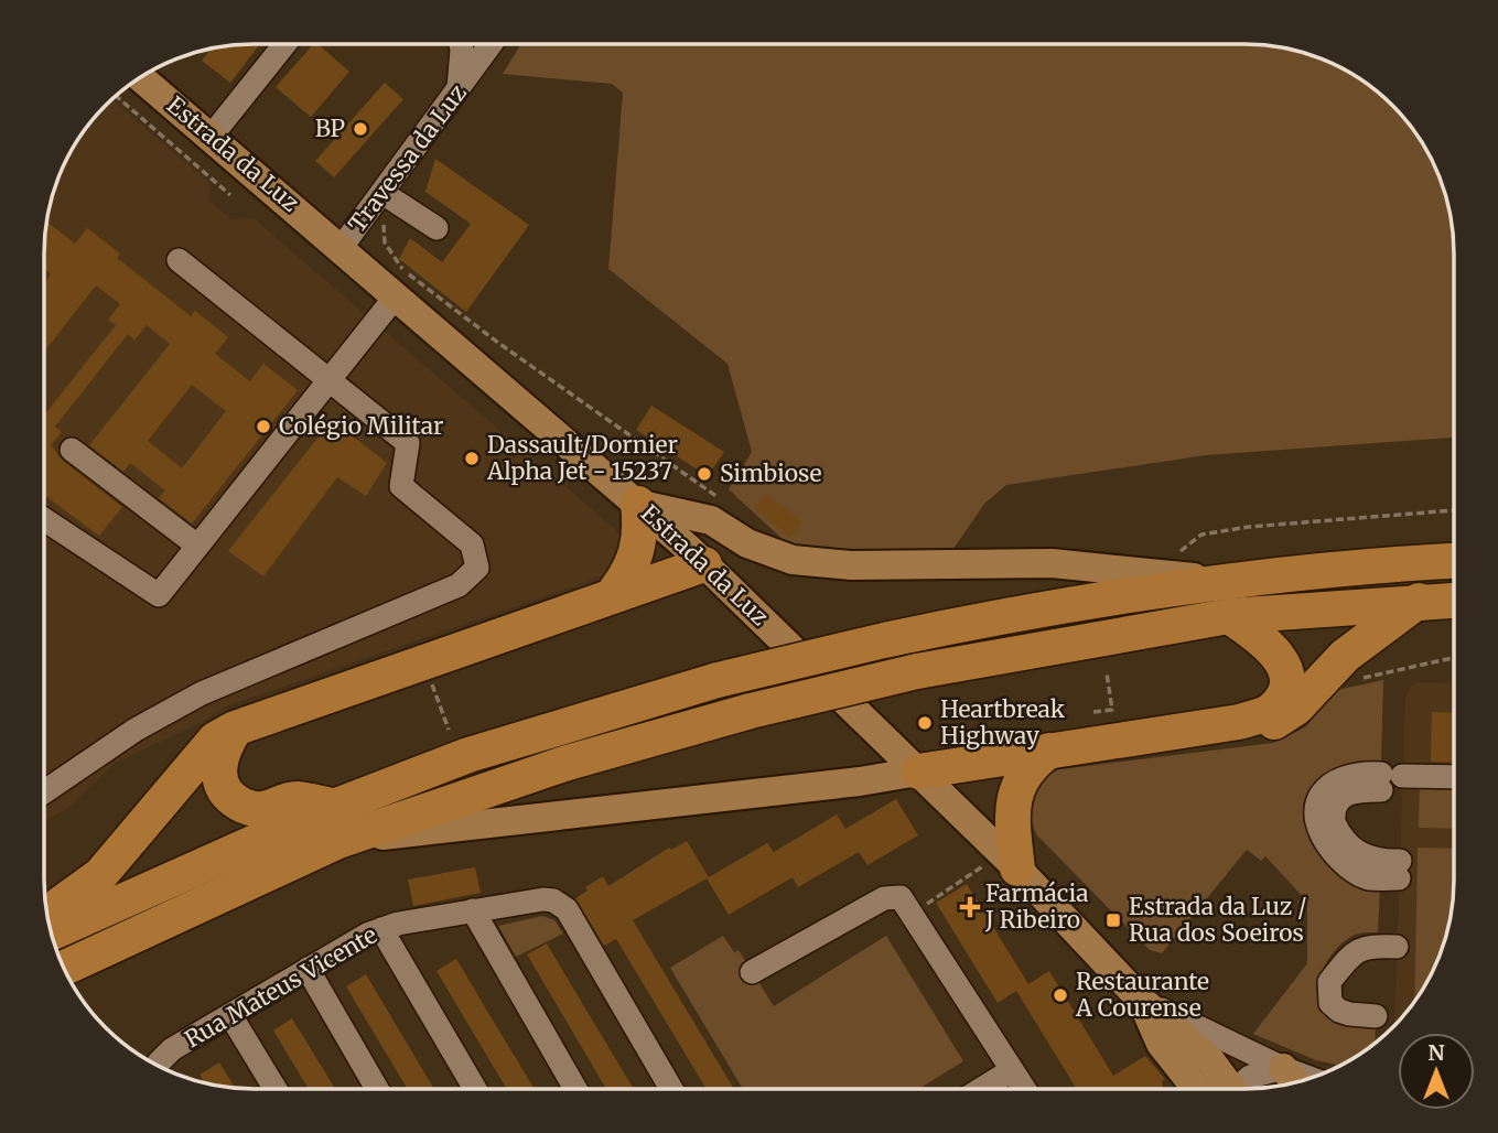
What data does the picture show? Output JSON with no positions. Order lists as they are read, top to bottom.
{
  "streets": {
    "main road": ["Estrada da Luz"],
    "street": ["Travessa da Luz", "Rua Mateus Vicente"]
  },
  "crossings": [
    ["Estrada da Luz", "Travessa da Luz"]
  ],
  "places": {
    "other": [
      "BP",
      "Colégio Militar",
      "Dassault/Dornier Alpha Jet - 15237",
      "Simbiose",
      "Heartbreak Highway",
      "Restaurante A Courense"
    ],
    "health": ["Farmácia J Ribeiro"],
    "transit": ["Estrada da Luz / Rua dos Soeiros"]
  },
  "north": "top"
}
